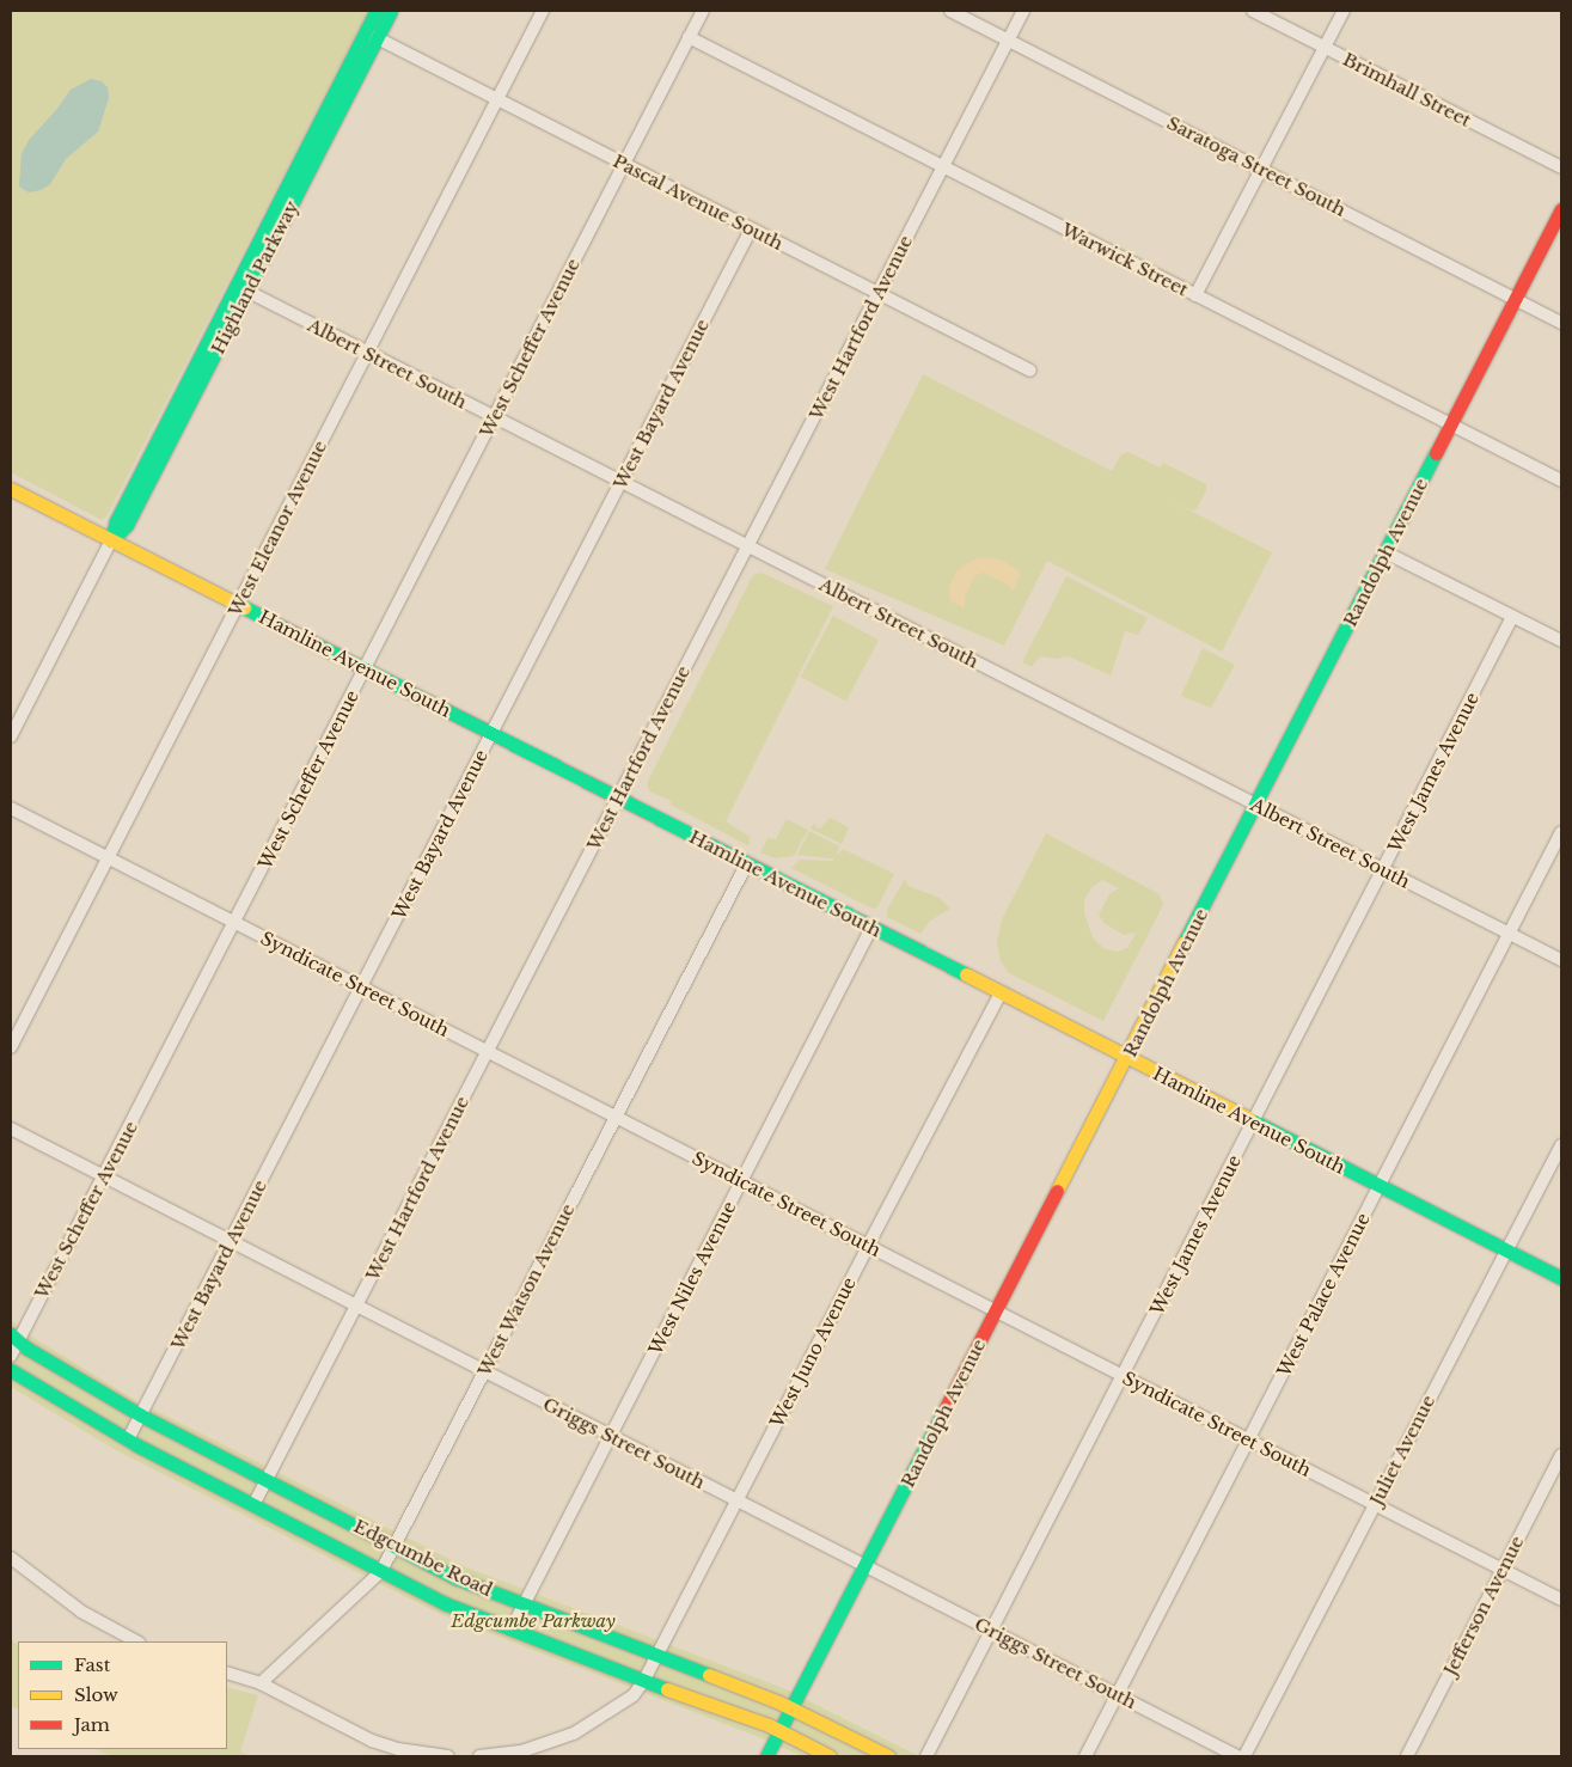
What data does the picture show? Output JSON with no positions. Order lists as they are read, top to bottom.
{
  "streets": {
    "street": [
      "Brimhall Street",
      "Saratoga Street South",
      "Pascal Avenue South",
      "Warwick Street",
      "Highland Parkway",
      "West Hartford Avenue",
      "West Scheffer Avenue",
      "Albert Street South",
      "West Bayard Avenue",
      "West Eleanor Avenue",
      "Randolph Avenue",
      "Hamline Avenue South",
      "West James Avenue",
      "Syndicate Street South",
      "West Niles Avenue",
      "West Watson Avenue",
      "West Palace Avenue",
      "West Juno Avenue",
      "Griggs Street South",
      "Juliet Avenue",
      "Edgcumbe Road",
      "Jefferson Avenue"
    ]
  },
  "crossings": [
    ["Saratoga Street South", "West Hartford Avenue"],
    ["Saratoga Street South", "Randolph Avenue"],
    ["Pascal Avenue South", "Highland Parkway"],
    ["Pascal Avenue South", "West Hartford Avenue"],
    ["Pascal Avenue South", "West Scheffer Avenue"],
    ["Pascal Avenue South", "West Bayard Avenue"],
    ["Pascal Avenue South", "West Eleanor Avenue"],
    ["Warwick Street", "West Hartford Avenue"],
    ["Warwick Street", "West Scheffer Avenue"],
    ["Warwick Street", "Randolph Avenue"],
    ["Highland Parkway", "Albert Street South"],
    ["Highland Parkway", "Hamline Avenue South"],
    ["West Hartford Avenue", "Albert Street South"],
    ["West Hartford Avenue", "Hamline Avenue South"],
    ["West Hartford Avenue", "Syndicate Street South"],
    ["West Hartford Avenue", "Griggs Street South"],
    ["West Hartford Avenue", "Edgcumbe Road"],
    ["West Scheffer Avenue", "Albert Street South"],
    ["West Scheffer Avenue", "Hamline Avenue South"],
    ["West Scheffer Avenue", "Syndicate Street South"],
    ["West Scheffer Avenue", "Griggs Street South"],
    ["West Scheffer Avenue", "Edgcumbe Road"],
    ["Albert Street South", "West Bayard Avenue"],
    ["Albert Street South", "West Eleanor Avenue"],
    ["Albert Street South", "Randolph Avenue"],
    ["Albert Street South", "West James Avenue"],
    ["Albert Street South", "West Palace Avenue"],
    ["West Bayard Avenue", "Hamline Avenue South"],
    ["West Bayard Avenue", "Syndicate Street South"],
    ["West Bayard Avenue", "Griggs Street South"],
    ["West Bayard Avenue", "Edgcumbe Road"],
    ["West Eleanor Avenue", "Hamline Avenue South"],
    ["West Eleanor Avenue", "Syndicate Street South"],
    ["Randolph Avenue", "Hamline Avenue South"],
    ["Randolph Avenue", "Syndicate Street South"],
    ["Randolph Avenue", "Griggs Street South"],
    ["Randolph Avenue", "Edgcumbe Road"],
    ["Hamline Avenue South", "West James Avenue"],
    ["Hamline Avenue South", "West Niles Avenue"],
    ["Hamline Avenue South", "West Watson Avenue"],
    ["Hamline Avenue South", "West Palace Avenue"],
    ["Hamline Avenue South", "West Juno Avenue"],
    ["Hamline Avenue South", "Juliet Avenue"],
    ["West James Avenue", "Syndicate Street South"],
    ["West James Avenue", "Griggs Street South"],
    ["Syndicate Street South", "West Niles Avenue"],
    ["Syndicate Street South", "West Watson Avenue"],
    ["Syndicate Street South", "West Palace Avenue"],
    ["Syndicate Street South", "West Juno Avenue"],
    ["Syndicate Street South", "Juliet Avenue"],
    ["Syndicate Street South", "Jefferson Avenue"],
    ["West Niles Avenue", "Griggs Street South"],
    ["West Niles Avenue", "Edgcumbe Road"],
    ["West Watson Avenue", "Griggs Street South"],
    ["West Watson Avenue", "Edgcumbe Road"],
    ["West Palace Avenue", "Griggs Street South"],
    ["West Juno Avenue", "Griggs Street South"],
    ["West Juno Avenue", "Edgcumbe Road"]
  ],
  "parks": ["Edgcumbe Parkway"],
  "legend": ["Fast", "Slow", "Jam"]
}
